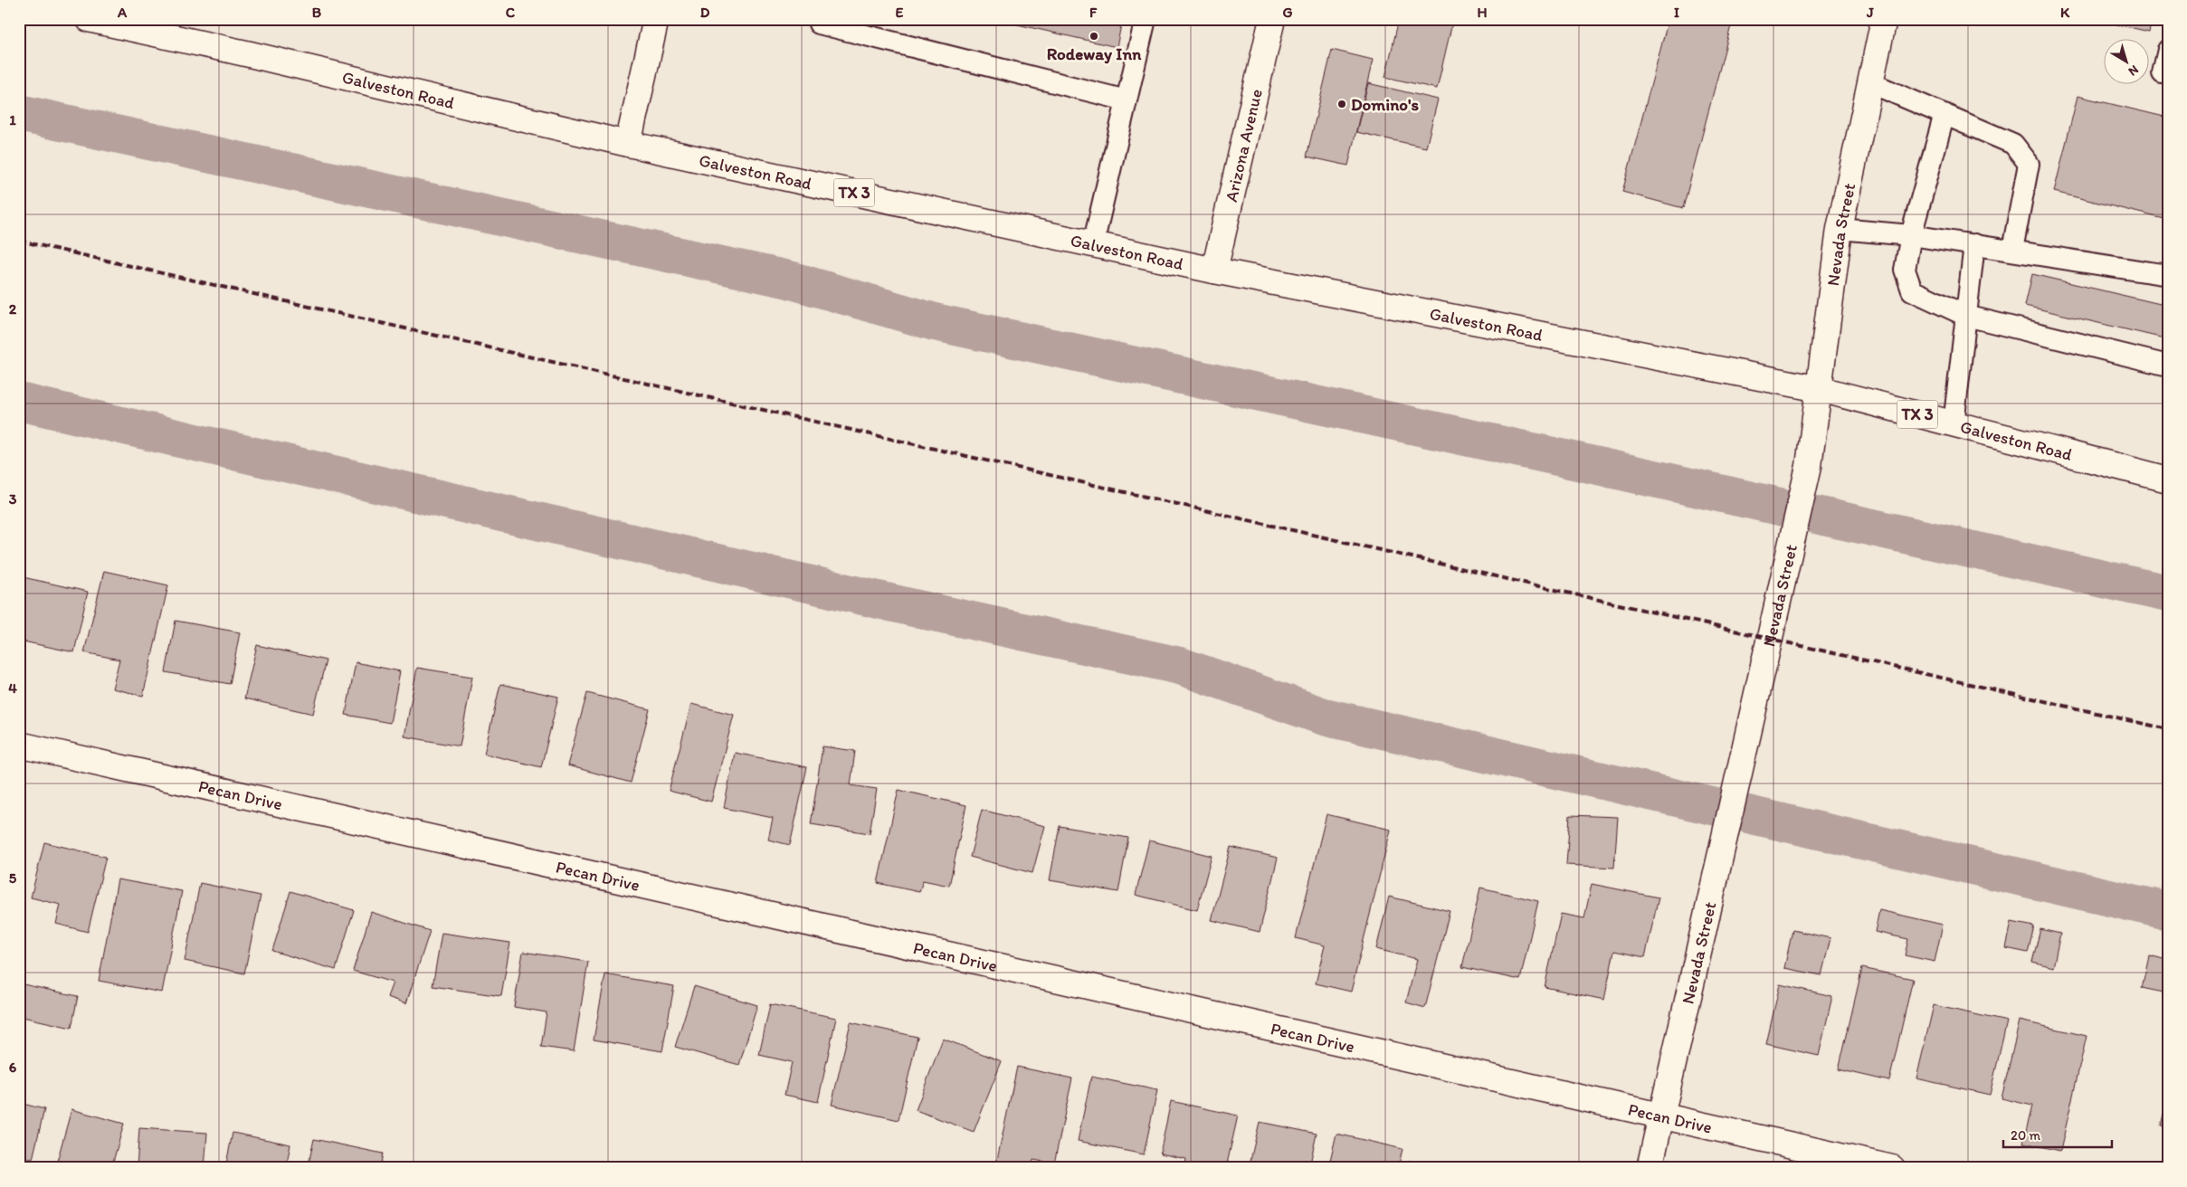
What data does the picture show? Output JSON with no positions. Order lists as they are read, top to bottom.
{
  "streets": {
    "street": [
      "Galveston Road",
      "Arizona Avenue",
      "TX 3",
      "Nevada Street",
      "Pecan Drive"
    ]
  },
  "crossings": [
    ["Galveston Road", "Arizona Avenue"],
    ["Galveston Road", "Nevada Street"],
    ["Nevada Street", "Pecan Drive"]
  ],
  "places": ["Rodeway Inn", "Domino's"],
  "scale_bar": "20 m",
  "north": "bottom right",
  "grid": {
    "columns": [
      "A",
      "B",
      "C",
      "D",
      "E",
      "F",
      "G",
      "H",
      "I",
      "J",
      "K"
    ],
    "rows": [
      "1",
      "2",
      "3",
      "4",
      "5",
      "6"
    ]
  }
}
